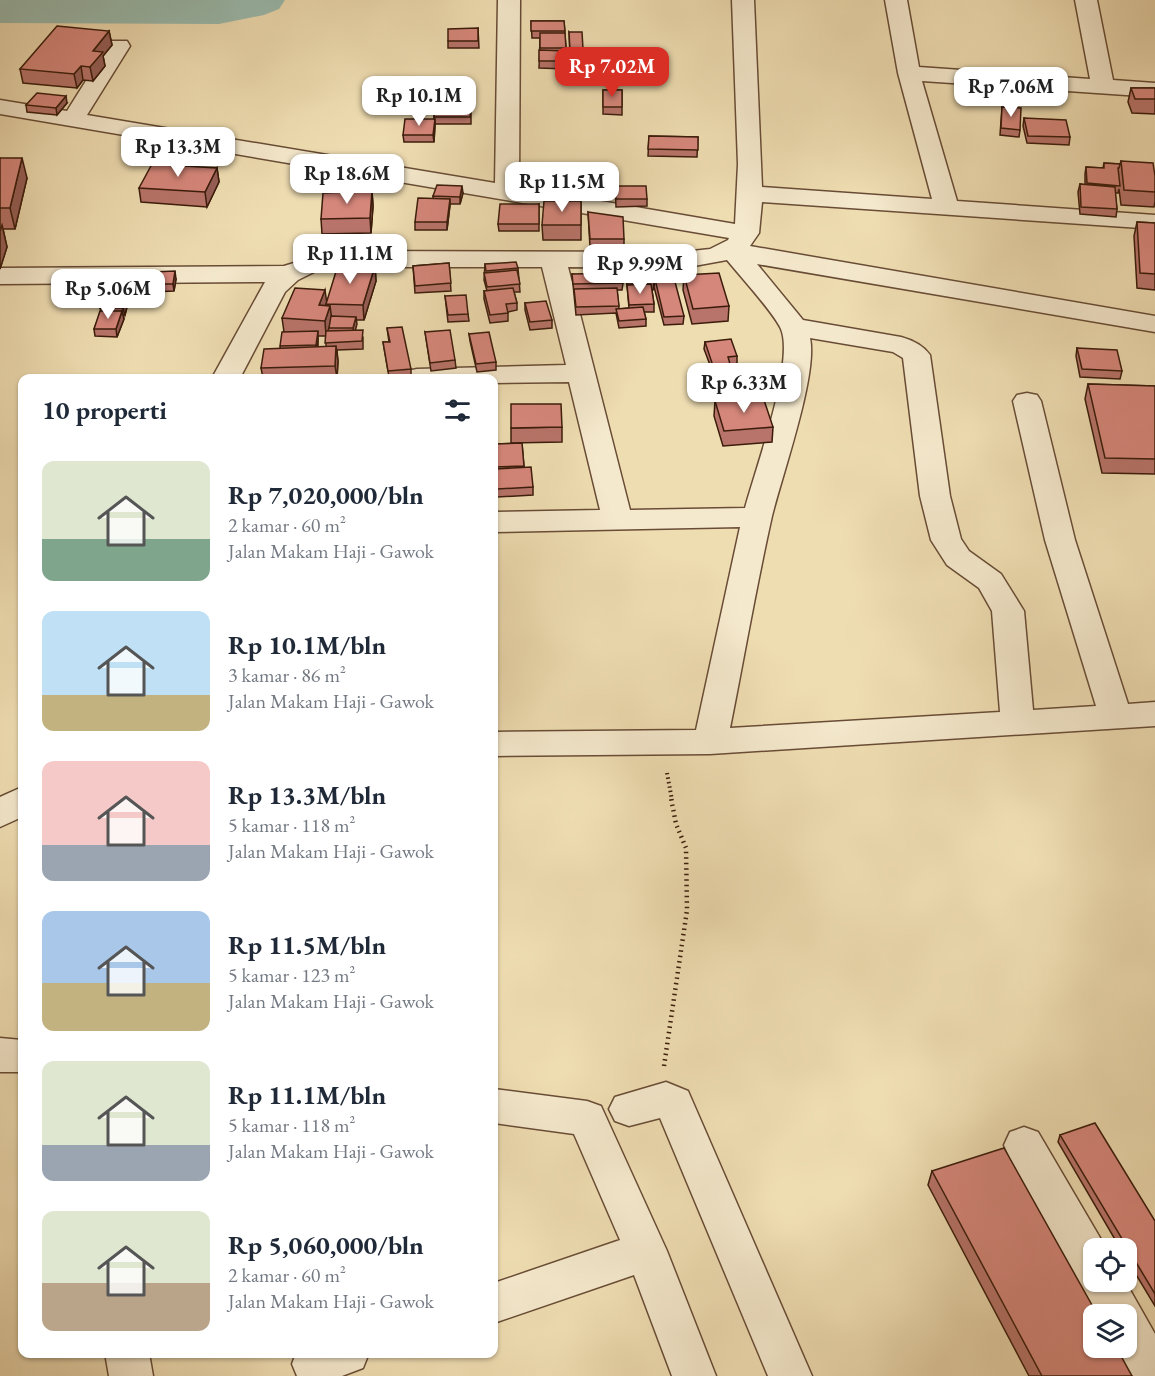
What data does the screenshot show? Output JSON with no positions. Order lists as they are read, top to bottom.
{
  "page": {
    "price": [
      "Rp 7.02M",
      "Rp 7.06M",
      "Rp 10.1M",
      "Rp 13.3M",
      "Rp 18.6M",
      "Rp 11.5M",
      "Rp 11.1M",
      "Rp 9.99M",
      "Rp 5.06M",
      "Rp 6.33M"
    ],
    "heading": "10 properti",
    "list": [
      {
        "name": "Rp 7,020,000/bln",
        "note": "2 kamar · 60 m² · Jalan Makam Haji - Gawok"
      },
      {
        "name": "Rp 10.1M/bln",
        "note": "3 kamar · 86 m² · Jalan Makam Haji - Gawok"
      },
      {
        "name": "Rp 13.3M/bln",
        "note": "5 kamar · 118 m² · Jalan Makam Haji - Gawok"
      },
      {
        "name": "Rp 11.5M/bln",
        "note": "5 kamar · 123 m² · Jalan Makam Haji - Gawok"
      },
      {
        "name": "Rp 11.1M/bln",
        "note": "5 kamar · 118 m² · Jalan Makam Haji - Gawok"
      },
      {
        "name": "Rp 5,060,000/bln",
        "note": "2 kamar · 60 m² · Jalan Makam Haji - Gawok"
      }
    ]
  }
}
